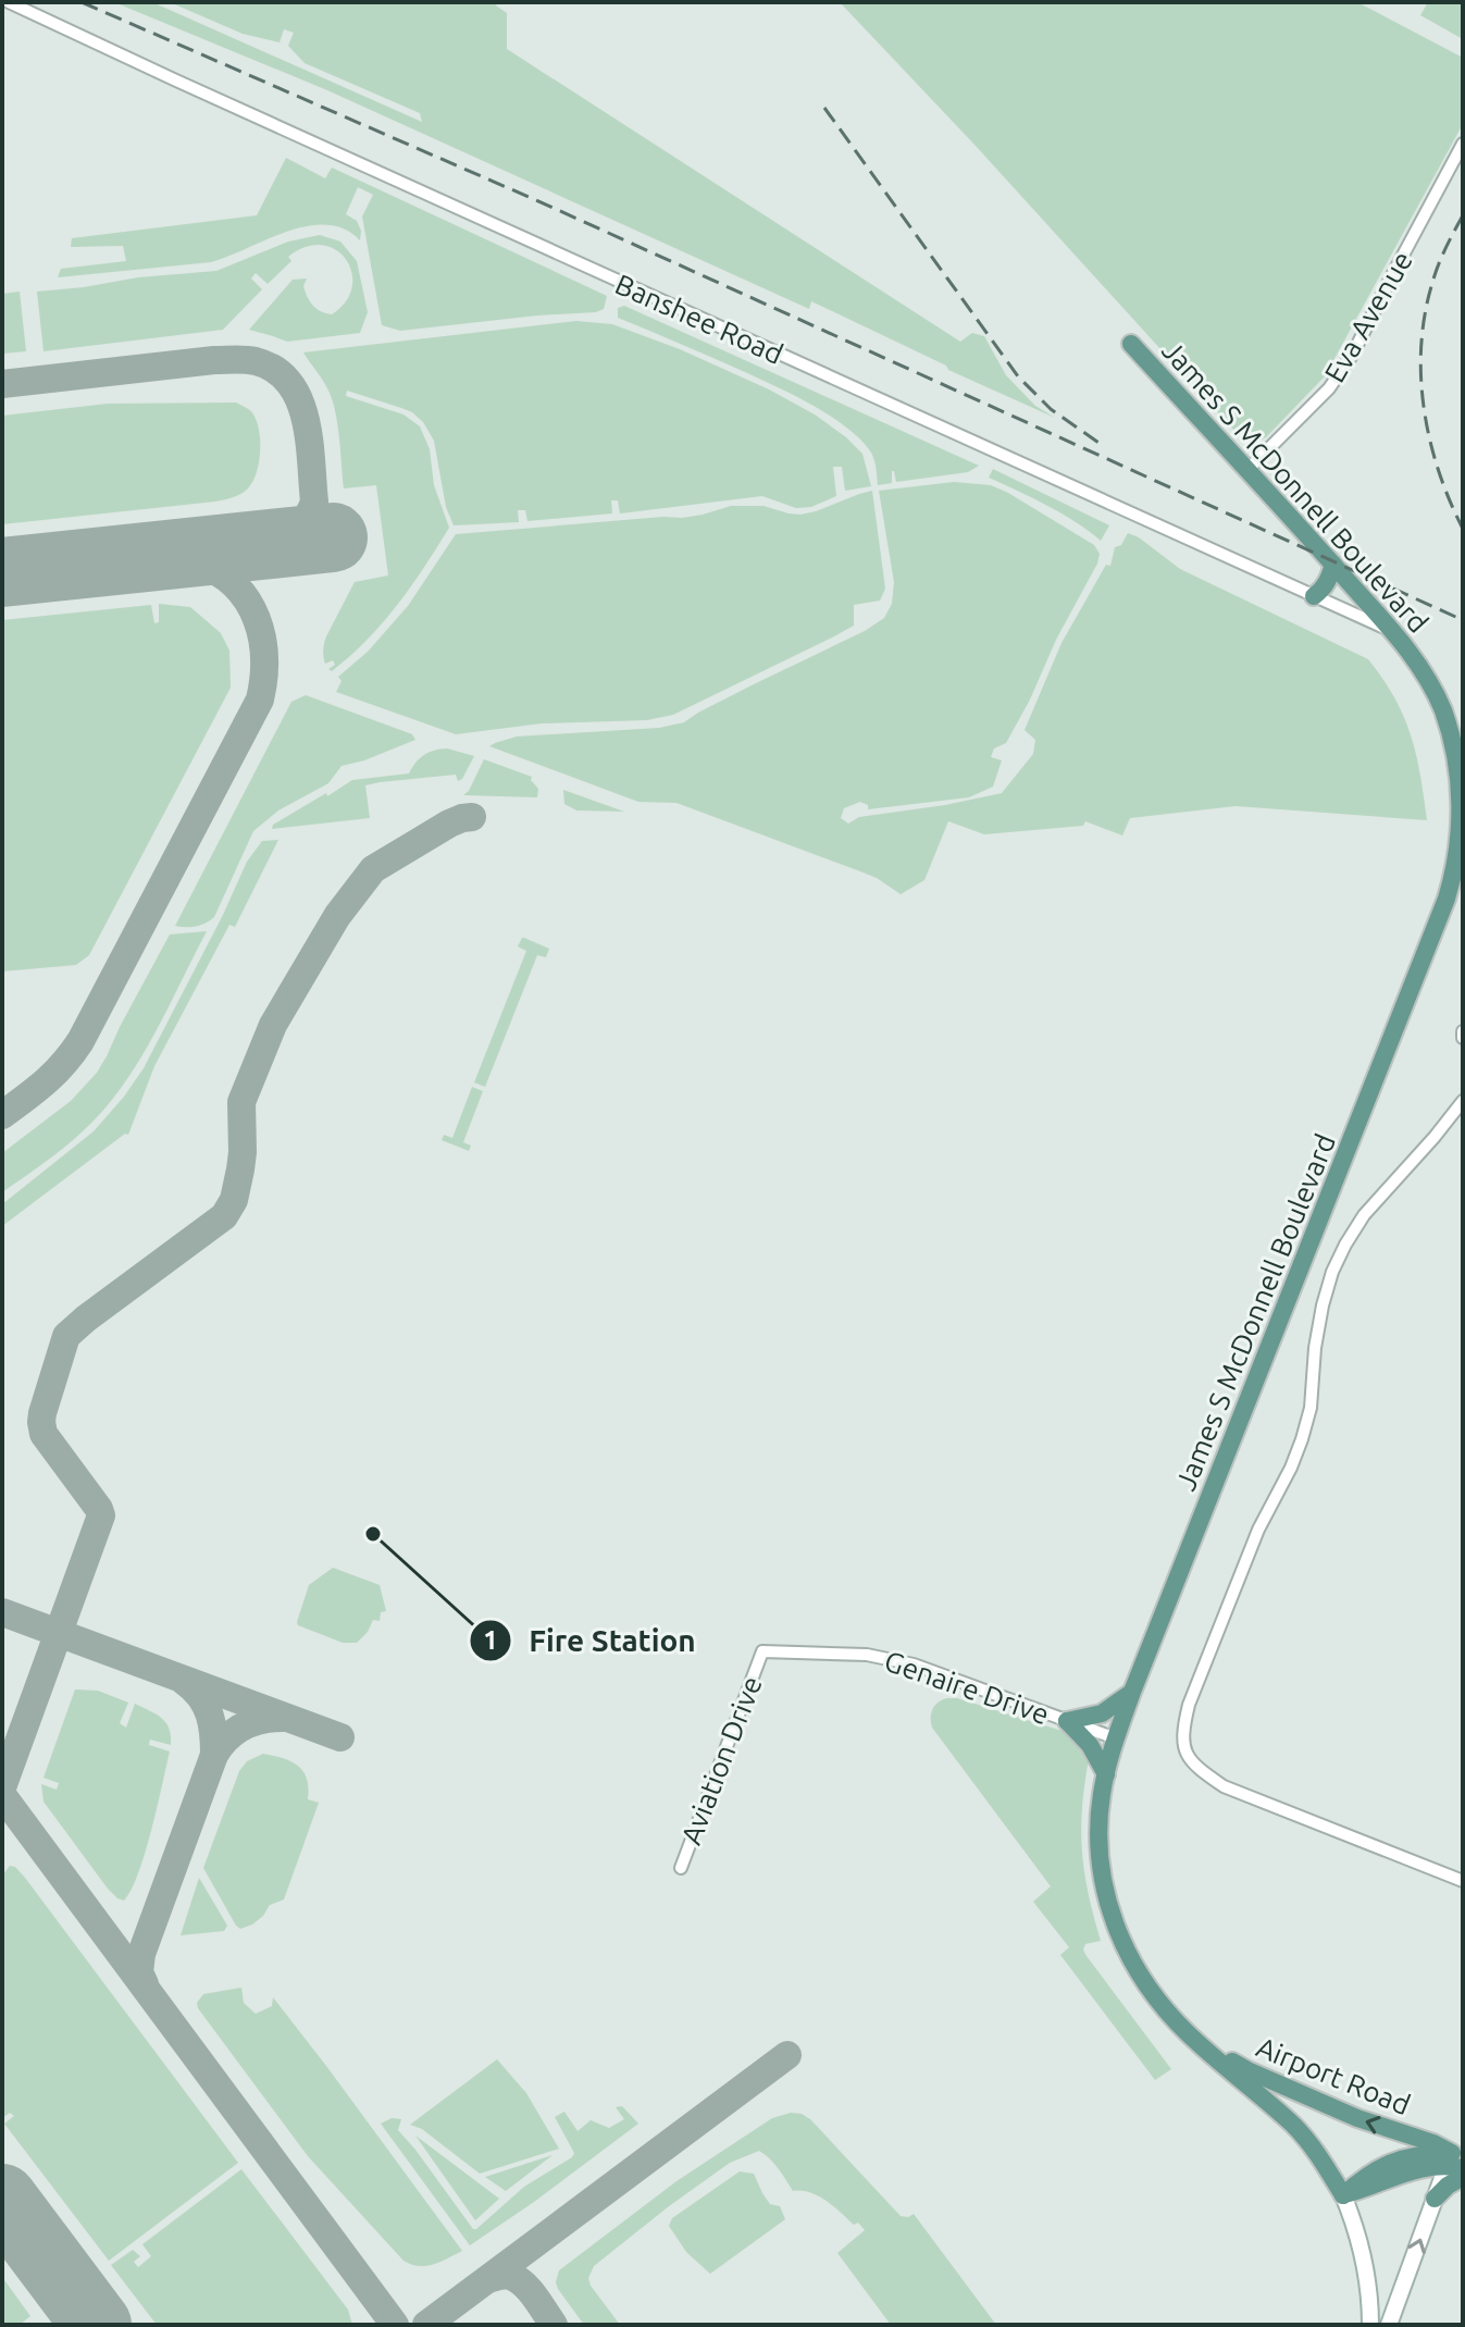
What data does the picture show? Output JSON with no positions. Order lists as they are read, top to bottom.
{
  "streets": {
    "main road": ["James S McDonnell Boulevard", "Airport Road"],
    "street": [
      "Eva Avenue",
      "Banshee Road",
      "Genaire Drive",
      "Aviation Drive"
    ]
  },
  "crossings": [
    ["Eva Avenue", "James S McDonnell Boulevard"],
    ["Banshee Road", "James S McDonnell Boulevard"],
    ["James S McDonnell Boulevard", "Genaire Drive"],
    ["James S McDonnell Boulevard", "Airport Road"],
    ["Genaire Drive", "Aviation Drive"]
  ],
  "one_way": ["Airport Road"],
  "places": ["Fire Station"]
}
